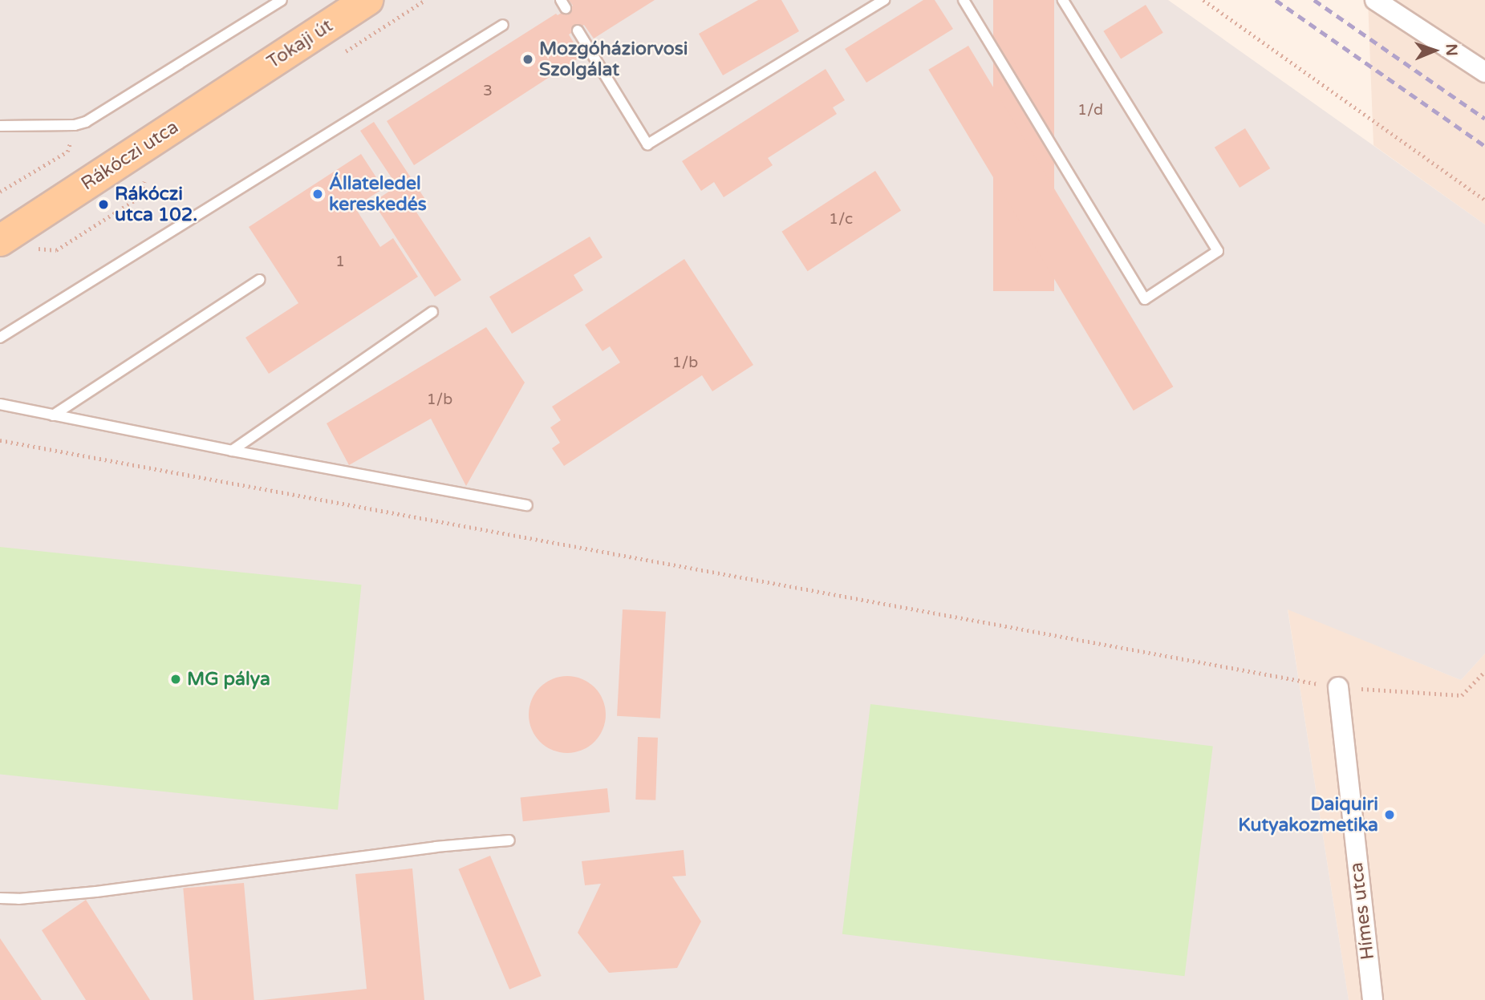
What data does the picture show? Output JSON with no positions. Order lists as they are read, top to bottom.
{
  "streets": {
    "main road": ["Tokaji út", "Rákóczi utca"],
    "street": ["Hímes utca"]
  },
  "crossings": [
    ["Tokaji út", "Rákóczi utca"]
  ],
  "places": [
    "Mozgóháziorvosi Szolgálat",
    "Állateledel kereskedés",
    "Rákóczi utca 102.",
    "MG pálya",
    "Daiquiri Kutyakozmetika"
  ],
  "house_numbers": [
    "3",
    "1/d",
    "1/c",
    "1",
    "1/b",
    "1/b"
  ],
  "north": "right"
}
